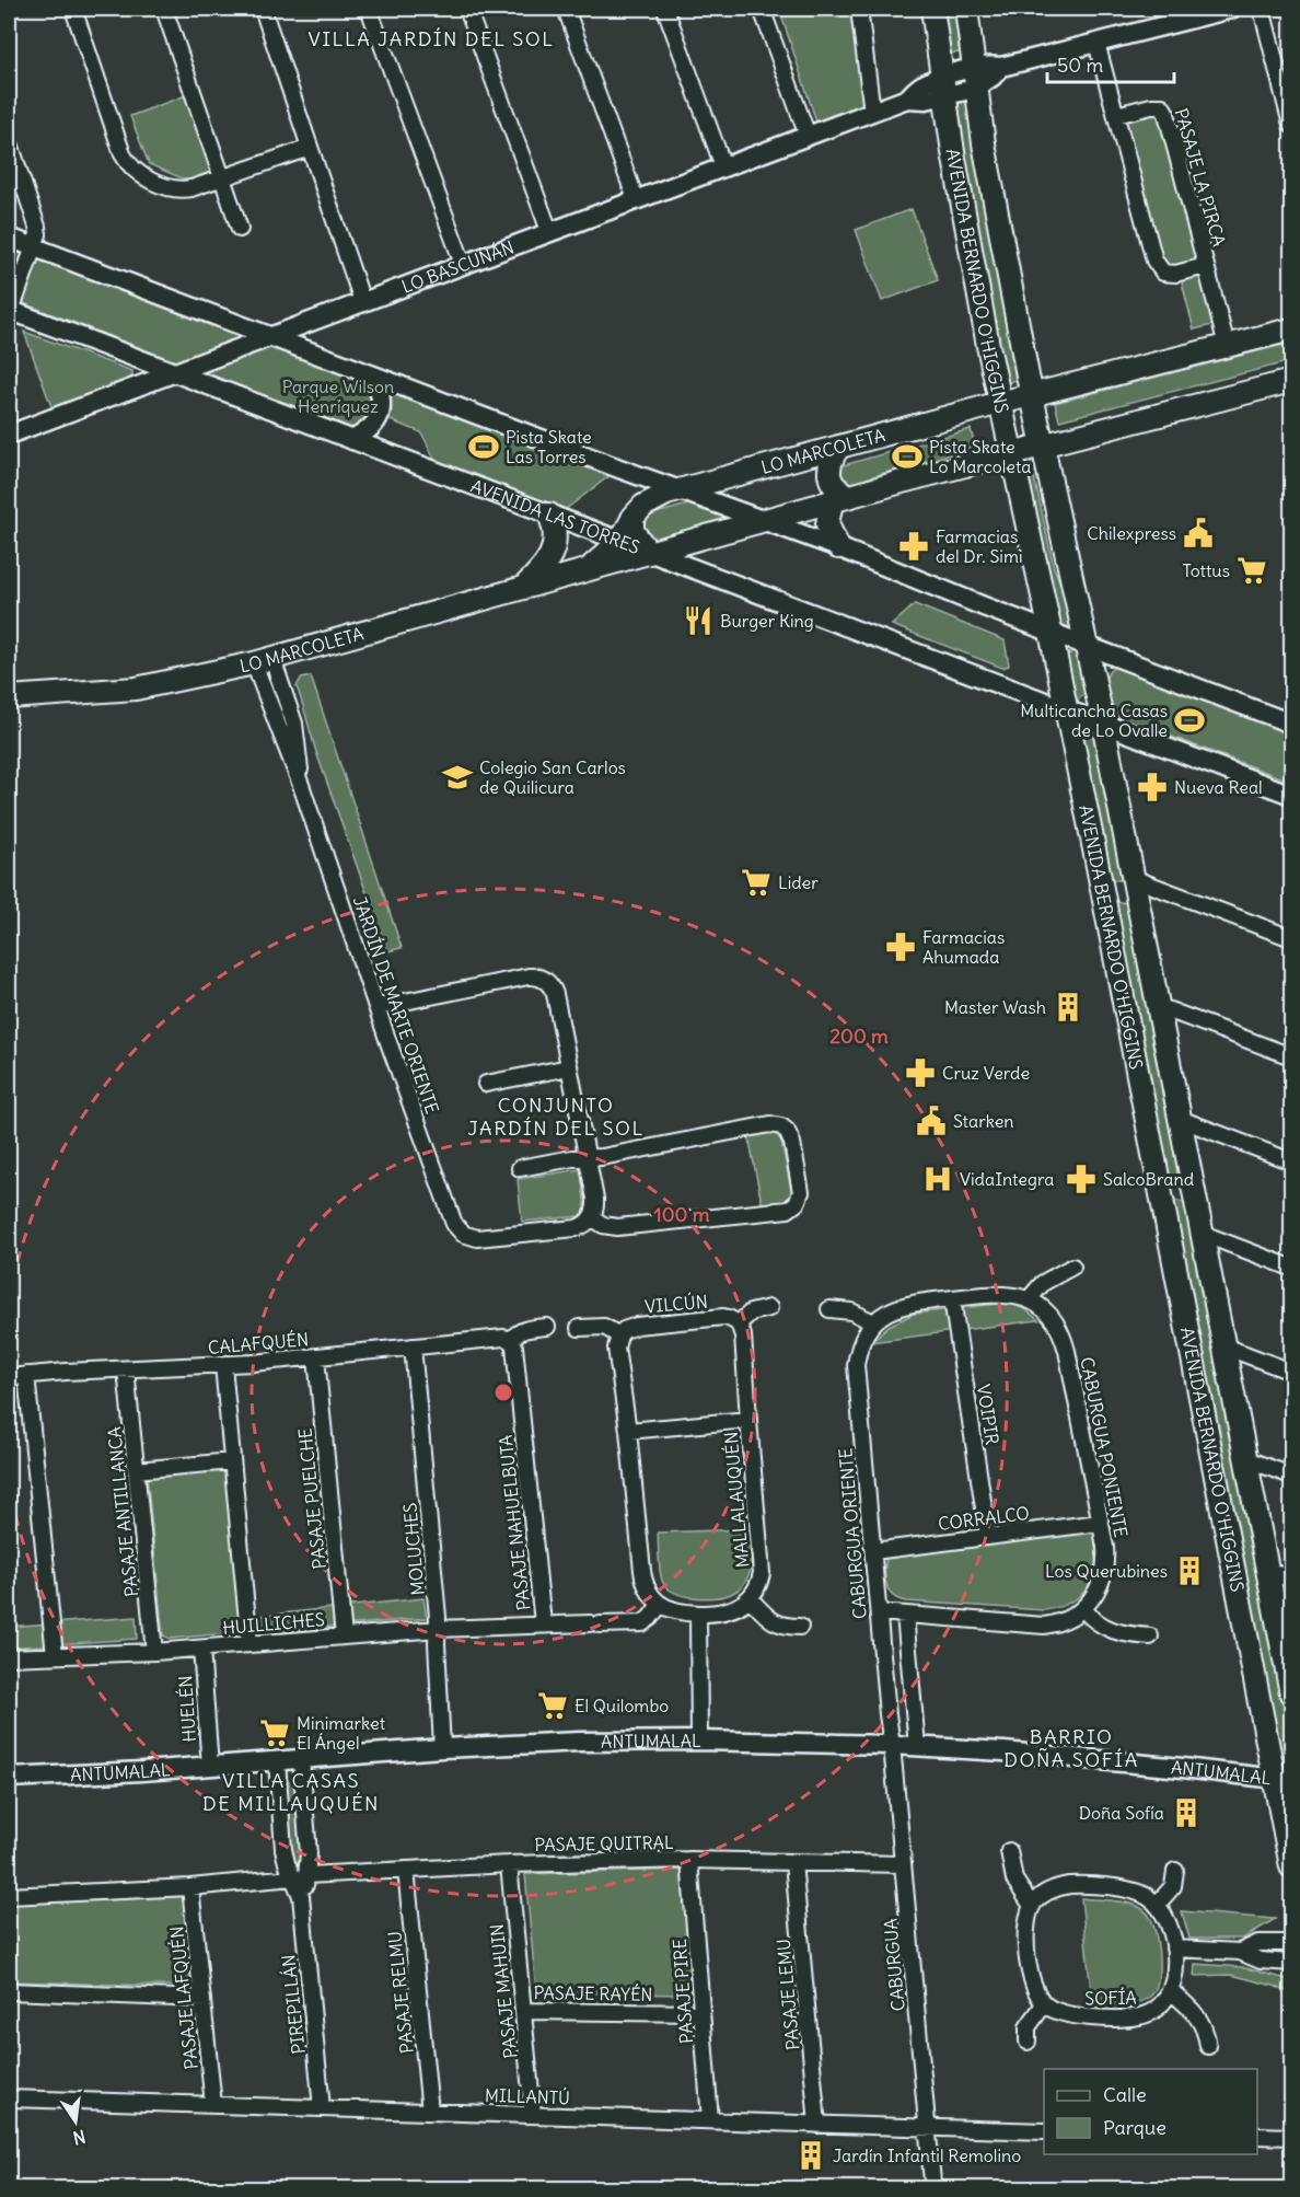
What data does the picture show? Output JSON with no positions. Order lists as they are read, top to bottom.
{
  "streets": {
    "main road": ["AVENIDA BERNARDO O'HIGGINS", "LO MARCOLETA"],
    "street": [
      "PASAJE LA PIRCA",
      "LO BASCUÑÁN",
      "AVENIDA LAS TORRES",
      "JARDÍN DE MARTE ORIENTE",
      "VILCÚN",
      "CALAFQUÉN",
      "VOIPIR",
      "CABURGUA PONIENTE",
      "PASAJE PUELCHE",
      "MALLALAUQUÉN",
      "PASAJE ANTILLANCA",
      "CORRALCO",
      "PASAJE NAHUELBUTA",
      "CABURGUA ORIENTE",
      "MOLUCHES",
      "HUILLICHES",
      "HUELÉN",
      "ANTUMALAL",
      "PASAJE QUITRAL",
      "CABURGUA",
      "PASAJE MAHUIN",
      "PASAJE PIRE",
      "PASAJE RELMU",
      "PASAJE RAYÉN",
      "PASAJE LEMU",
      "PASAJE LAFQUÉN",
      "SOFÍA",
      "PIREPILLÁN",
      "MILLANTÚ"
    ]
  },
  "crossings": [
    ["PASAJE LA PIRCA", "LO BASCUÑÁN"],
    ["PASAJE LA PIRCA", "LO MARCOLETA"],
    ["LO BASCUÑÁN", "AVENIDA BERNARDO O'HIGGINS"],
    ["LO BASCUÑÁN", "AVENIDA LAS TORRES"],
    ["AVENIDA BERNARDO O'HIGGINS", "LO MARCOLETA"],
    ["AVENIDA BERNARDO O'HIGGINS", "AVENIDA LAS TORRES"],
    ["AVENIDA BERNARDO O'HIGGINS", "ANTUMALAL"],
    ["LO MARCOLETA", "AVENIDA LAS TORRES"],
    ["LO MARCOLETA", "JARDÍN DE MARTE ORIENTE"],
    ["VILCÚN", "MALLALAUQUÉN"],
    ["CALAFQUÉN", "PASAJE PUELCHE"],
    ["CALAFQUÉN", "PASAJE ANTILLANCA"],
    ["CALAFQUÉN", "PASAJE NAHUELBUTA"],
    ["CALAFQUÉN", "MOLUCHES"],
    ["VOIPIR", "CORRALCO"],
    ["CABURGUA PONIENTE", "CORRALCO"],
    ["PASAJE PUELCHE", "HUILLICHES"],
    ["PASAJE ANTILLANCA", "HUILLICHES"],
    ["CORRALCO", "CABURGUA ORIENTE"],
    ["PASAJE NAHUELBUTA", "HUILLICHES"],
    ["CABURGUA ORIENTE", "ANTUMALAL"],
    ["CABURGUA ORIENTE", "CABURGUA"],
    ["MOLUCHES", "HUILLICHES"],
    ["MOLUCHES", "ANTUMALAL"],
    ["HUILLICHES", "HUELÉN"],
    ["HUELÉN", "ANTUMALAL"],
    ["ANTUMALAL", "CABURGUA"],
    ["ANTUMALAL", "PIREPILLÁN"],
    ["PASAJE QUITRAL", "CABURGUA"],
    ["PASAJE QUITRAL", "PASAJE MAHUIN"],
    ["PASAJE QUITRAL", "PASAJE PIRE"],
    ["PASAJE QUITRAL", "PASAJE RELMU"],
    ["PASAJE QUITRAL", "PASAJE LEMU"],
    ["PASAJE QUITRAL", "PASAJE LAFQUÉN"],
    ["PASAJE QUITRAL", "PIREPILLÁN"],
    ["CABURGUA", "MILLANTÚ"],
    ["PASAJE MAHUIN", "PASAJE RAYÉN"],
    ["PASAJE MAHUIN", "MILLANTÚ"],
    ["PASAJE PIRE", "PASAJE RAYÉN"],
    ["PASAJE PIRE", "MILLANTÚ"],
    ["PASAJE RELMU", "MILLANTÚ"],
    ["PASAJE LEMU", "MILLANTÚ"],
    ["PASAJE LAFQUÉN", "MILLANTÚ"],
    ["PIREPILLÁN", "MILLANTÚ"]
  ],
  "districts": [
    "VILLA JARDÍN DEL SOL",
    "CONJUNTO JARDÍN DEL SOL",
    "BARRIO DOÑA SOFÍA",
    "VILLA CASAS DE MILLAUQUÉN"
  ],
  "parks": ["Parque Wilson Henríquez"],
  "places": {
    "sports": ["Pista Skate Las Torres", "Pista Skate Lo Marcoleta", "Multicancha Casas de Lo Ovalle"],
    "public building": ["Chilexpress", "Starken"],
    "pharmacy": [
      "Farmacias del Dr. Simi",
      "Nueva Real",
      "Farmacias Ahumada",
      "Cruz Verde",
      "SalcoBrand"
    ],
    "supermarket": [
      "Tottus",
      "Lider",
      "El Quilombo",
      "Minimarket El Ángel"
    ],
    "restaurant": ["Burger King"],
    "school or university": ["Colegio San Carlos de Quilicura"],
    "building": [
      "Master Wash",
      "Los Querubines",
      "Doña Sofía",
      "Jardín Infantil Remolino"
    ],
    "hospital": ["VidaIntegra"]
  },
  "legend": ["Calle", "Parque"],
  "scale_bar": "50 m",
  "north": "bottom",
  "rings": ["200 m", "100 m"]
}
